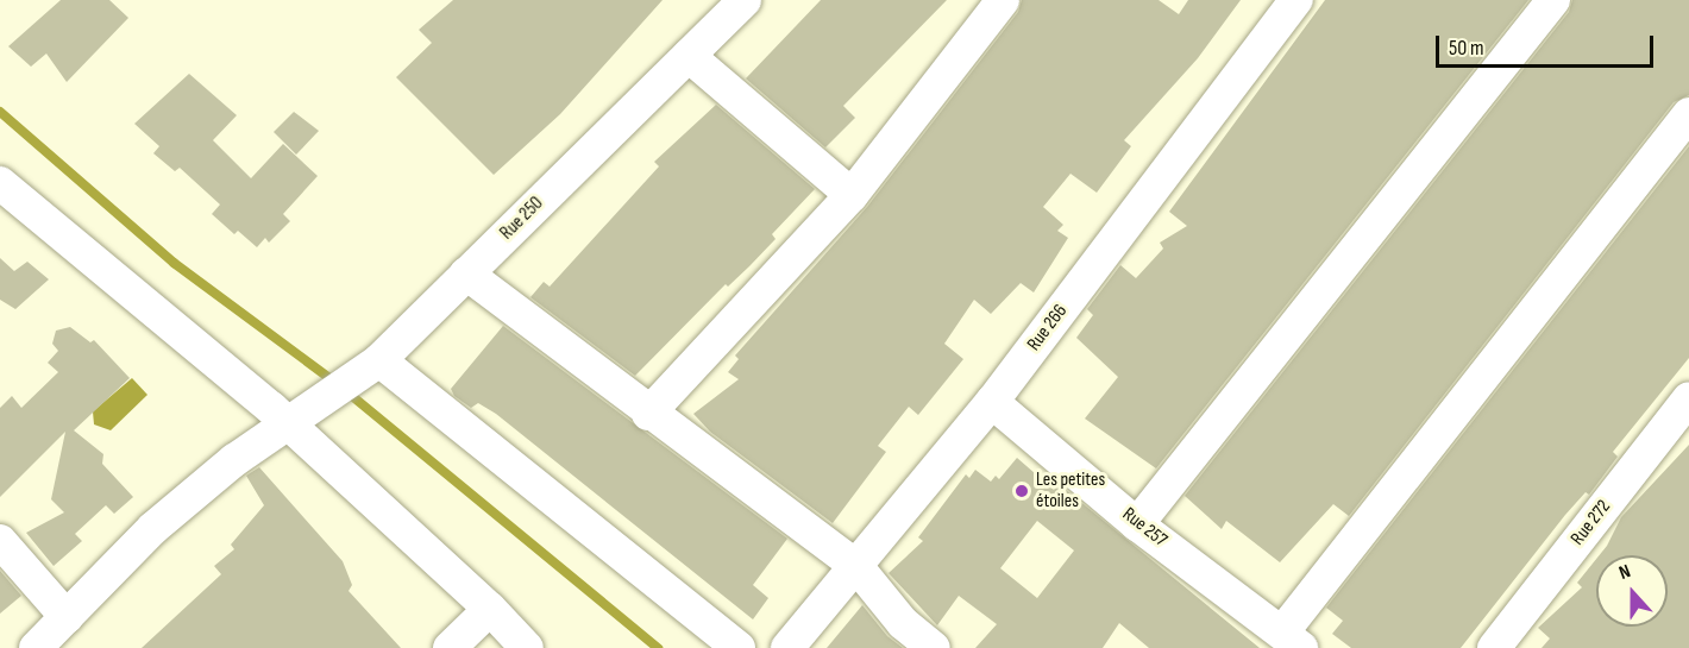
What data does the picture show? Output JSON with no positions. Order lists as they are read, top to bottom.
{
  "streets": {
    "street": [
      "Rue 250",
      "Rue 266",
      "Rue 272",
      "Rue 257"
    ]
  },
  "crossings": [
    ["Rue 266", "Rue 257"]
  ],
  "places": ["Les petites étoiles"],
  "scale_bar": "50 m",
  "north": "top"
}
